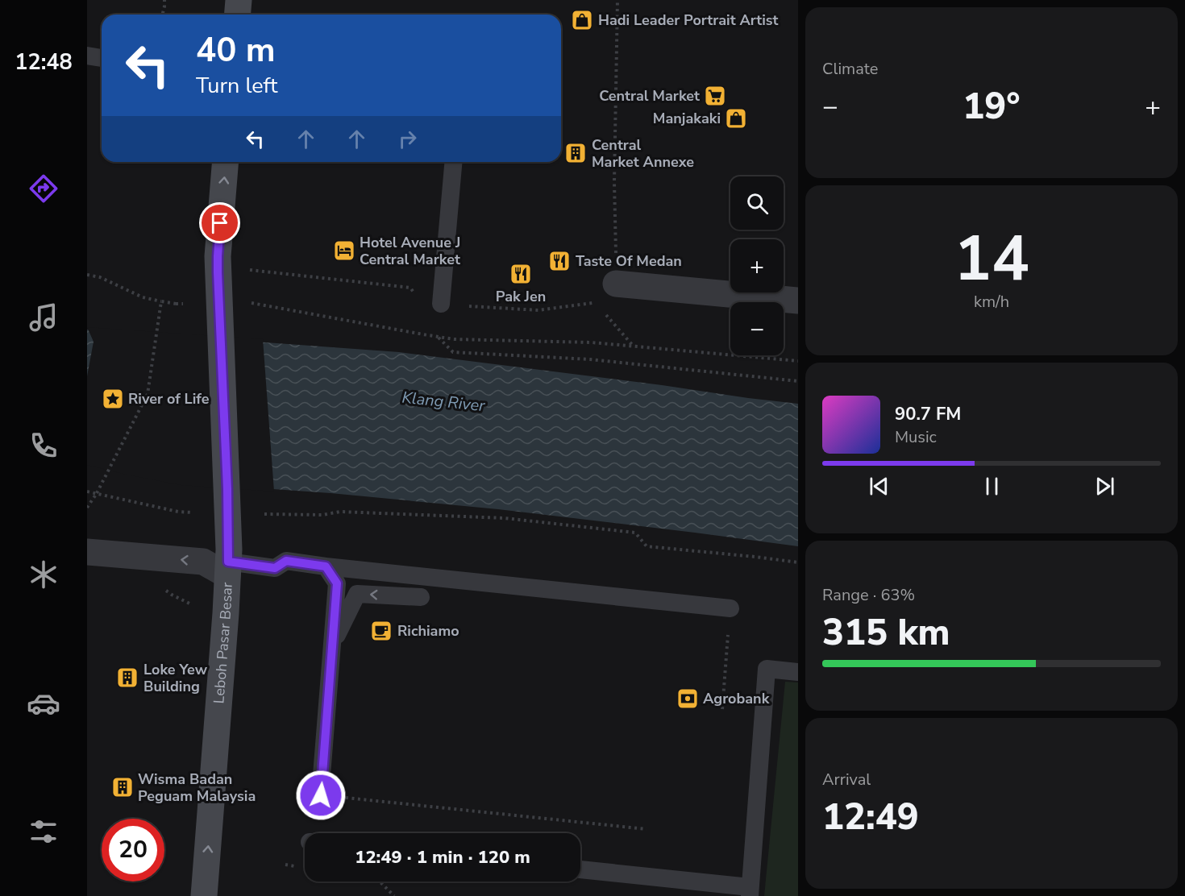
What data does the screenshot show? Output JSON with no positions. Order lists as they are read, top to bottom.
{
  "streets": {
    "street": ["Leboh Pasar Besar"]
  },
  "one_way": ["Leboh Pasar Besar"],
  "water": ["Klang River"],
  "places": {
    "shop": ["Hadi Leader Portrait Artist", "Manjakaki"],
    "supermarket": ["Central Market"],
    "building": ["Central Market Annexe", "Loke Yew Building", "Wisma Badan Peguam Malaysia"],
    "hotel": ["Hotel Avenue J Central Market"],
    "restaurant": ["Taste Of Medan", "Pak Jen"],
    "place": ["River of Life"],
    "cafe": ["Richiamo"],
    "bank": ["Agrobank"]
  },
  "page": {
    "tabs": "12:48",
    "tile": [
      "Climate",
      ["14", "km/h"],
      ["Range · 63%", "315 km"],
      ["Arrival", "12:49"]
    ],
    "turn": ["40 m", "Turn left"],
    "heat": ["−", "19°", "+"],
    "map_buttons": ["+", "−"],
    "song": ["90.7 FM", "Music"],
    "limit": "20",
    "trip": "12:49 · 1 min · 120 m"
  }
}
